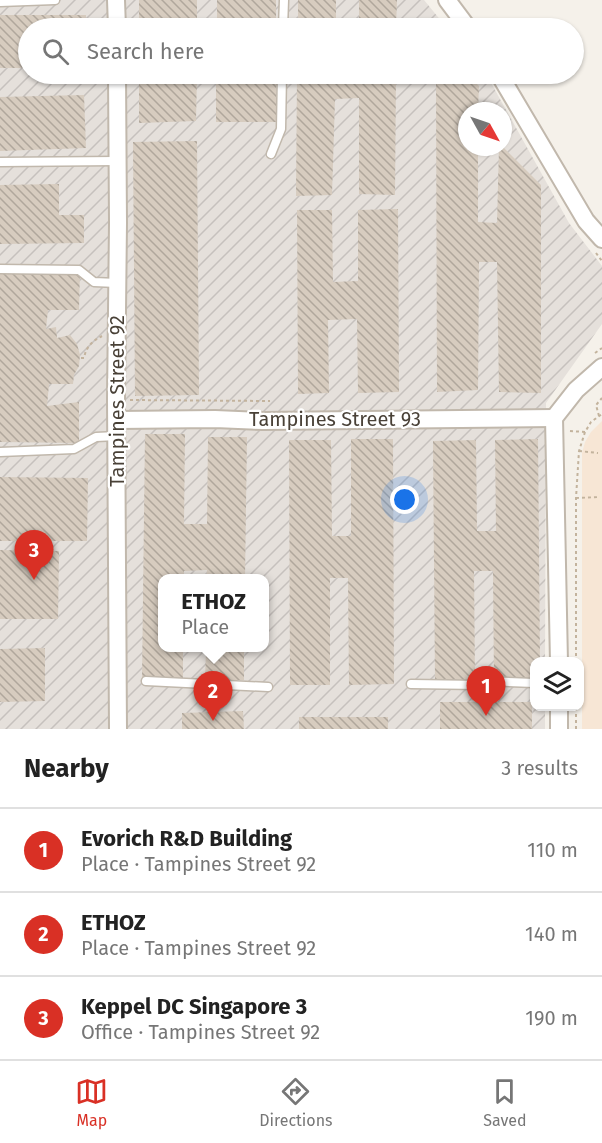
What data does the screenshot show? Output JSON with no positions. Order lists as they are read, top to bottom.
{
  "streets": {
    "street": ["Tampines Street 92", "Tampines Street 93"]
  },
  "crossings": [
    ["Tampines Street 92", "Tampines Street 93"]
  ],
  "north": "bottom right",
  "page": {
    "search": "Search here",
    "pins": ["3", "1", "2"],
    "popup": ["ETHOZ", "Place"],
    "heading": ["Nearby", "3 results"],
    "list": [
      {
        "mark": "1",
        "name": "Evorich R&D Building",
        "note": "Place · Tampines Street 92",
        "value": "110 m"
      },
      {
        "mark": "2",
        "name": "ETHOZ",
        "note": "Place · Tampines Street 92",
        "value": "140 m"
      },
      {
        "mark": "3",
        "name": "Keppel DC Singapore 3",
        "note": "Office · Tampines Street 92",
        "value": "190 m"
      }
    ],
    "nav": ["Map", "Directions", "Saved"]
  }
}
